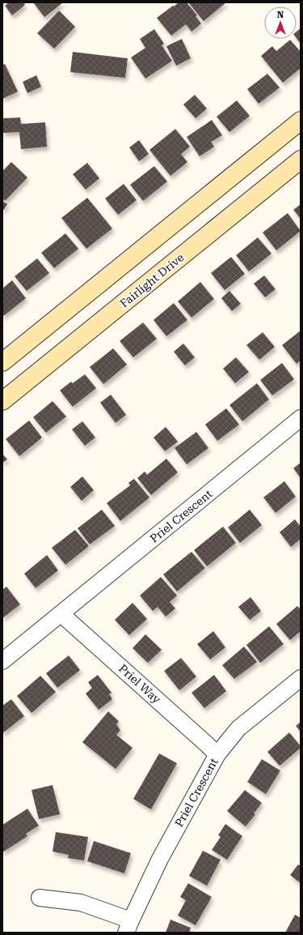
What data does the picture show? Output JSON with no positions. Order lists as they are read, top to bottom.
{
  "streets": {
    "main road": ["Fairlight Drive"],
    "street": ["Priel Crescent", "Priel Way"]
  },
  "crossings": [
    ["Priel Crescent", "Priel Way"]
  ],
  "north": "top"
}
